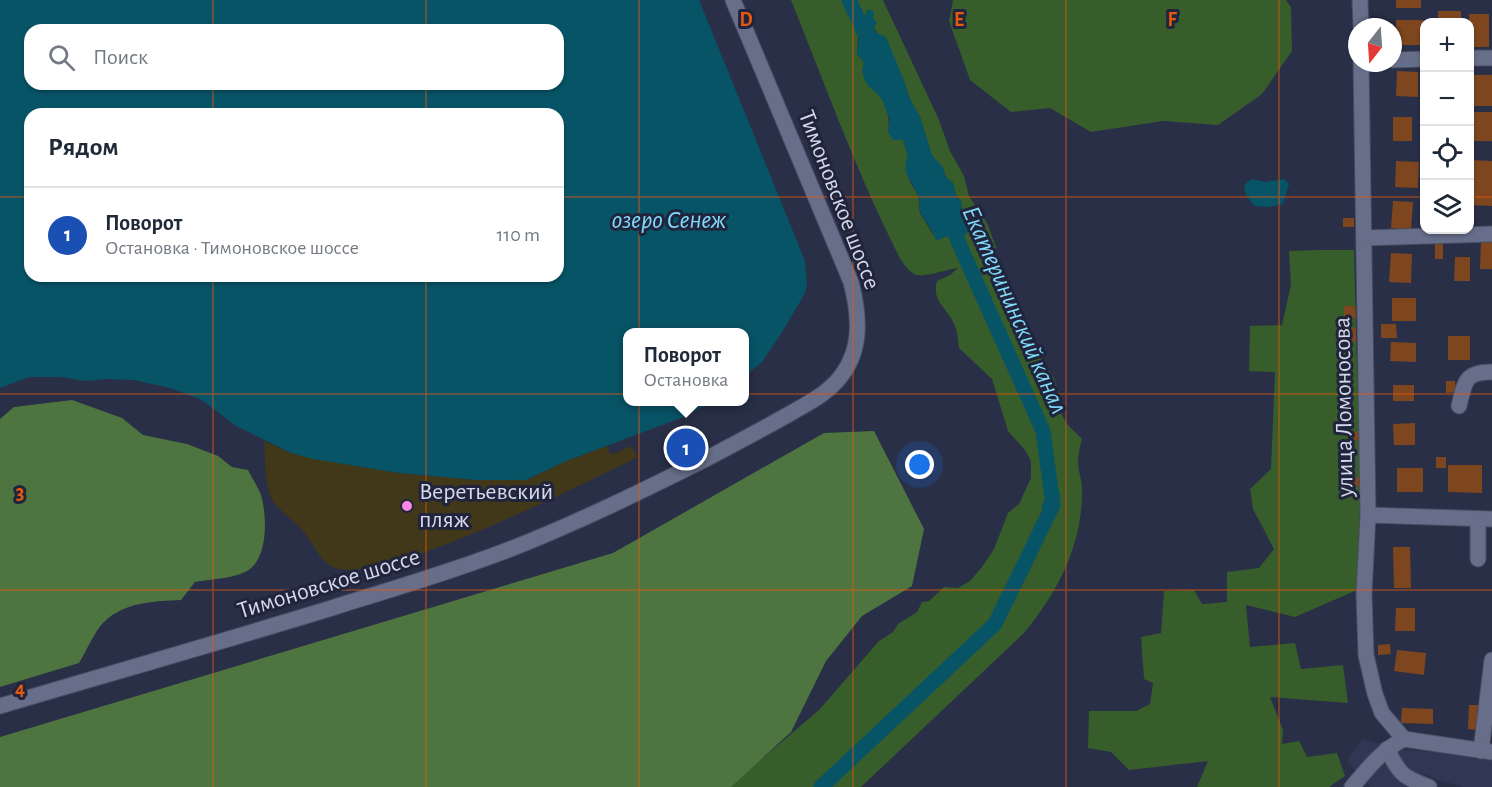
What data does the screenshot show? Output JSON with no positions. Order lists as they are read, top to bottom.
{
  "streets": {
    "street": ["Тимоновское шоссе", "улица Ломоносова"]
  },
  "water": ["озеро Сенеж", "Екатерининский канал"],
  "places": ["Веретьевский пляж"],
  "north": "bottom",
  "page": {
    "map_buttons": ["+", "−"],
    "search": "Поиск",
    "heading": "Рядом",
    "list": [
      {
        "mark": "1",
        "name": "Поворот",
        "note": "Остановка · Тимоновское шоссе",
        "value": "110 m"
      }
    ],
    "popup": ["Поворот", "Остановка"],
    "pins": "1"
  },
  "grid": {
    "columns": ["D", "E", "F"],
    "rows": ["3", "4"]
  }
}
